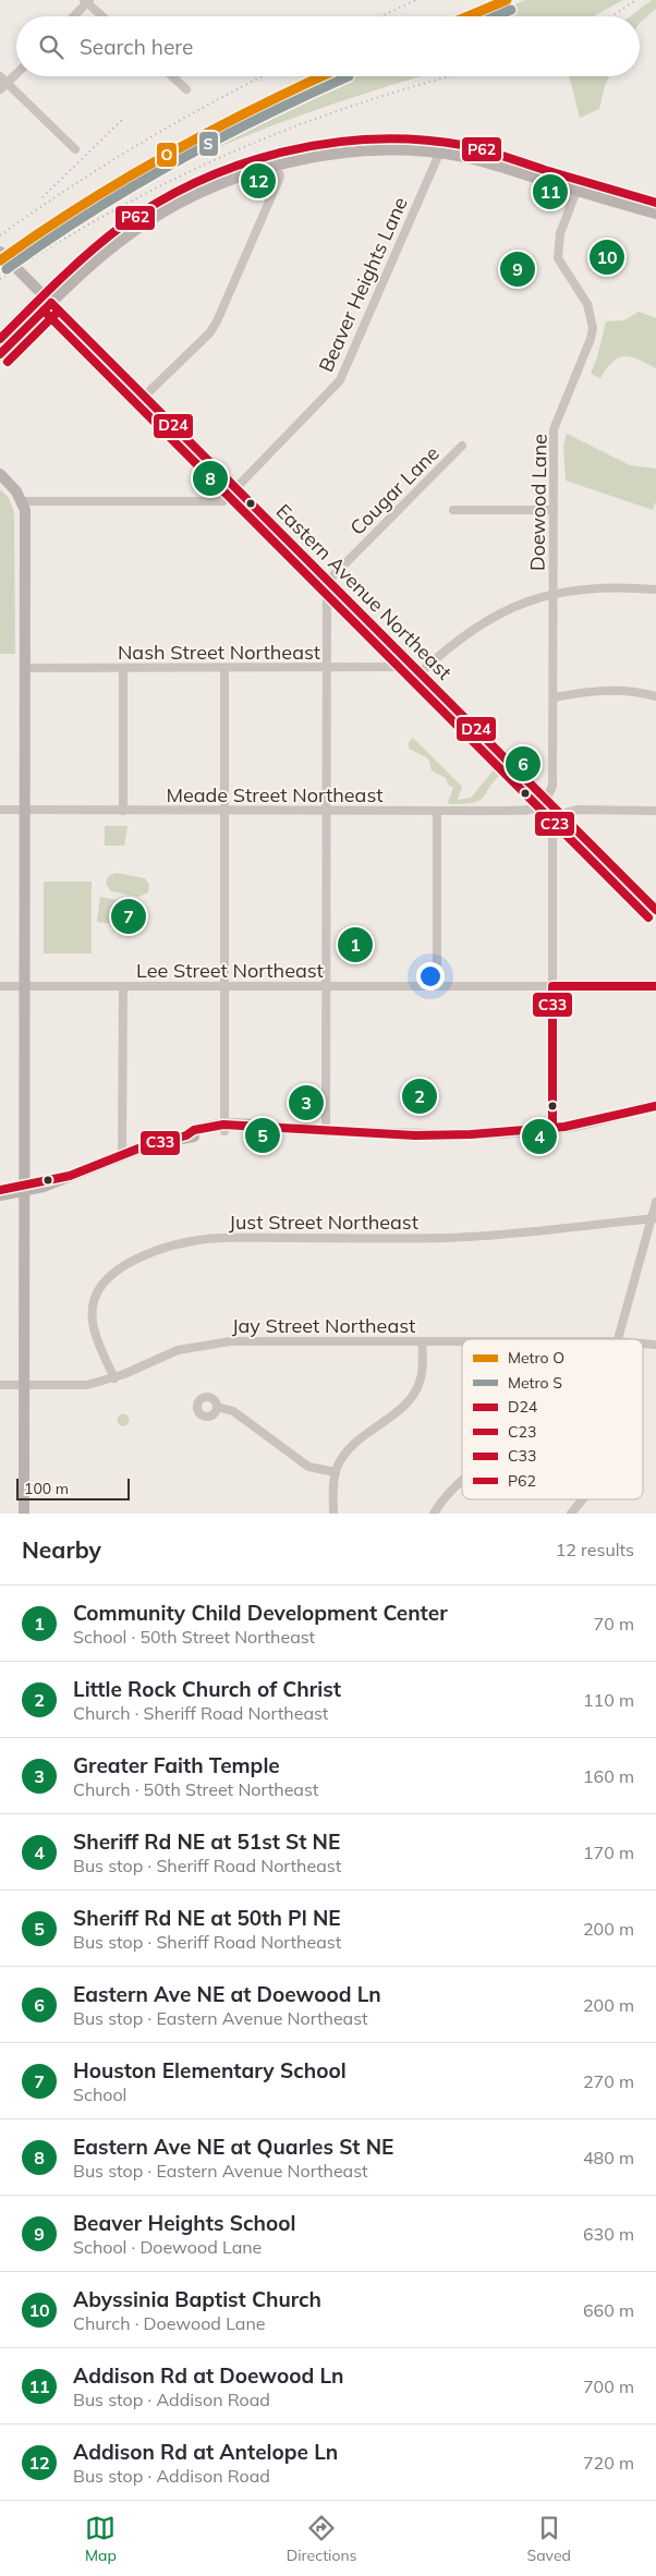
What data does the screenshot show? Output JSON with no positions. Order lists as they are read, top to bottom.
{
  "streets": {
    "street": [
      "Beaver Heights Lane",
      "Cougar Lane",
      "Doewood Lane",
      "Eastern Avenue Northeast",
      "Nash Street Northeast",
      "Meade Street Northeast",
      "Lee Street Northeast",
      "Just Street Northeast",
      "Jay Street Northeast"
    ]
  },
  "crossings": [
    ["Beaver Heights Lane", "Eastern Avenue Northeast"],
    ["Cougar Lane", "Eastern Avenue Northeast"],
    ["Doewood Lane", "Eastern Avenue Northeast"],
    ["Doewood Lane", "Meade Street Northeast"],
    ["Eastern Avenue Northeast", "Nash Street Northeast"],
    ["Eastern Avenue Northeast", "Meade Street Northeast"],
    ["Just Street Northeast", "Jay Street Northeast"]
  ],
  "lines": [
    "metro line O",
    "metro line S",
    "transit line P62",
    "transit line D24",
    "transit line C23",
    "transit line C33"
  ],
  "legend": [
    "Metro O",
    "Metro S",
    "D24",
    "C23",
    "C33",
    "P62"
  ],
  "scale_bar": "100 m",
  "page": {
    "search": "Search here",
    "pins": [
      "12",
      "11",
      "10",
      "9",
      "8",
      "6",
      "7",
      "1",
      "2",
      "3",
      "5",
      "4"
    ],
    "scale": "100 m",
    "heading": ["Nearby", "12 results"],
    "list": [
      {
        "mark": "1",
        "name": "Community Child Development Center",
        "note": "School · 50th Street Northeast",
        "value": "70 m"
      },
      {
        "mark": "2",
        "name": "Little Rock Church of Christ",
        "note": "Church · Sheriff Road Northeast",
        "value": "110 m"
      },
      {
        "mark": "3",
        "name": "Greater Faith Temple",
        "note": "Church · 50th Street Northeast",
        "value": "160 m"
      },
      {
        "mark": "4",
        "name": "Sheriff Rd NE at 51st St NE",
        "note": "Bus stop · Sheriff Road Northeast",
        "value": "170 m"
      },
      {
        "mark": "5",
        "name": "Sheriff Rd NE at 50th Pl NE",
        "note": "Bus stop · Sheriff Road Northeast",
        "value": "200 m"
      },
      {
        "mark": "6",
        "name": "Eastern Ave NE at Doewood Ln",
        "note": "Bus stop · Eastern Avenue Northeast",
        "value": "200 m"
      },
      {
        "mark": "7",
        "name": "Houston Elementary School",
        "note": "School",
        "value": "270 m"
      },
      {
        "mark": "8",
        "name": "Eastern Ave NE at Quarles St NE",
        "note": "Bus stop · Eastern Avenue Northeast",
        "value": "480 m"
      },
      {
        "mark": "9",
        "name": "Beaver Heights School",
        "note": "School · Doewood Lane",
        "value": "630 m"
      },
      {
        "mark": "10",
        "name": "Abyssinia Baptist Church",
        "note": "Church · Doewood Lane",
        "value": "660 m"
      },
      {
        "mark": "11",
        "name": "Addison Rd at Doewood Ln",
        "note": "Bus stop · Addison Road",
        "value": "700 m"
      },
      {
        "mark": "12",
        "name": "Addison Rd at Antelope Ln",
        "note": "Bus stop · Addison Road",
        "value": "720 m"
      }
    ],
    "nav": ["Map", "Directions", "Saved"]
  }
}
